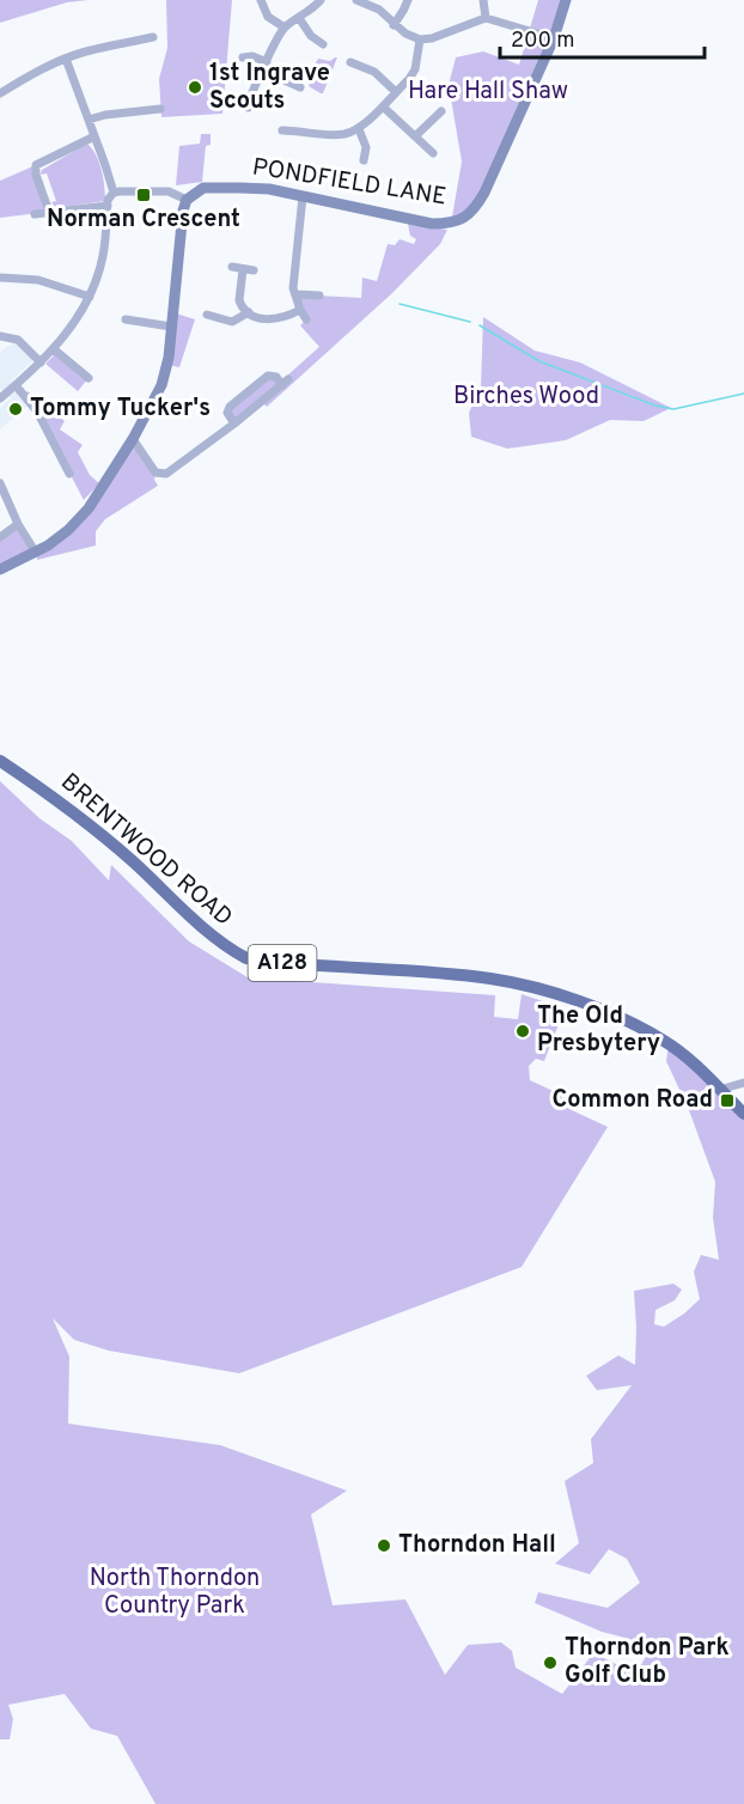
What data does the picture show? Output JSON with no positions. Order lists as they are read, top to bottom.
{
  "streets": {
    "main road": ["BRENTWOOD ROAD", "A128"],
    "street": ["PONDFIELD LANE"]
  },
  "parks": ["Hare Hall Shaw", "Birches Wood", "North Thorndon Country Park"],
  "places": {
    "other": [
      "1st Ingrave Scouts",
      "Tommy Tucker's",
      "The Old Presbytery",
      "Thorndon Hall",
      "Thorndon Park Golf Club"
    ],
    "transit": ["Norman Crescent", "Common Road"]
  },
  "scale_bar": "200 m"
}
